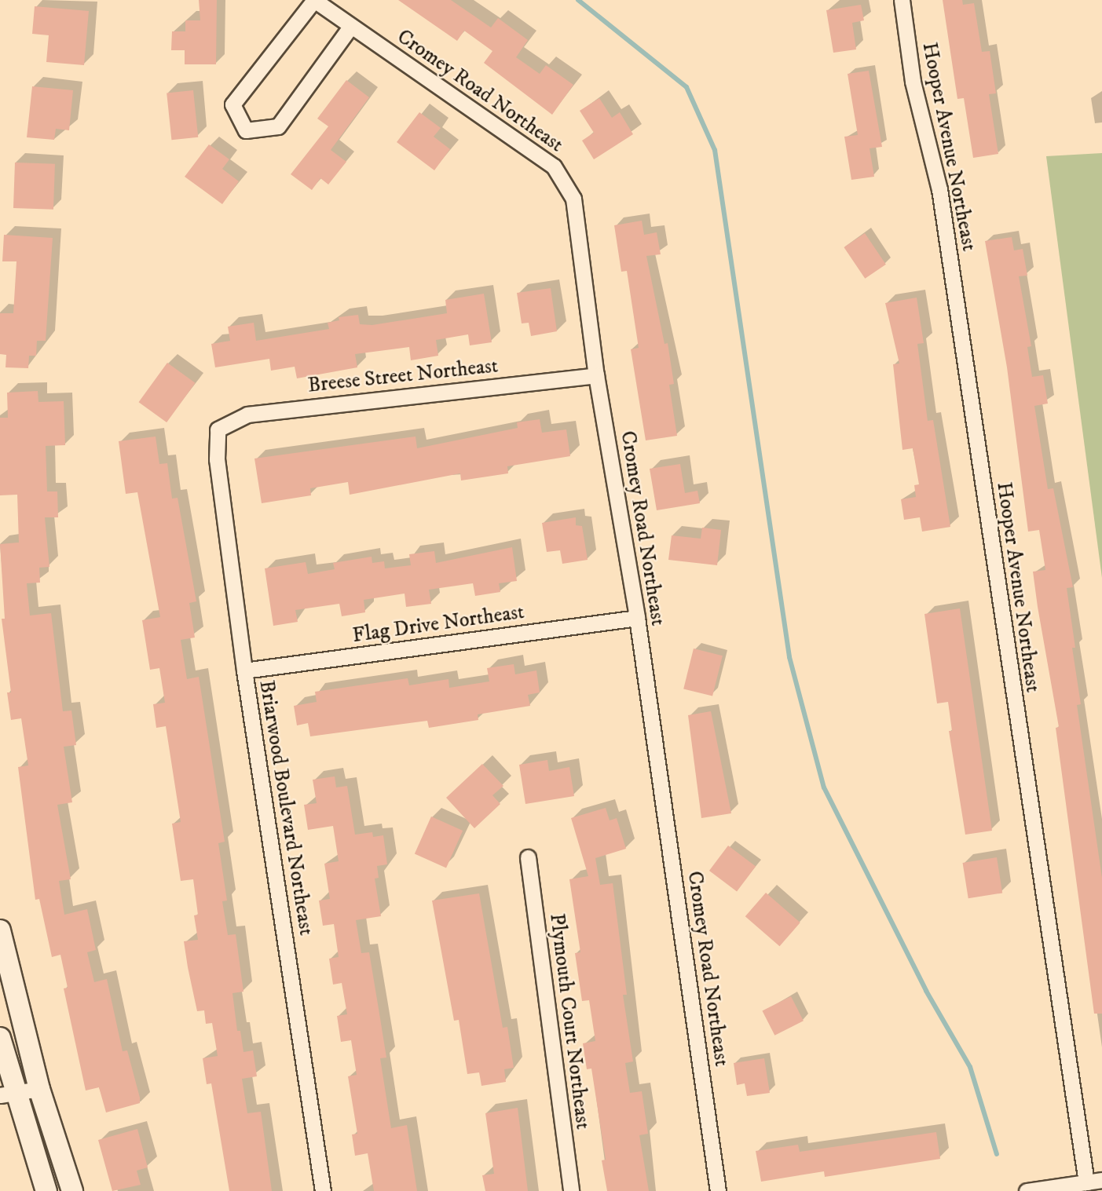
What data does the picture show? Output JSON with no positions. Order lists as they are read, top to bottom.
{
  "streets": {
    "street": [
      "Cromey Road Northeast",
      "Hooper Avenue Northeast",
      "Breese Street Northeast",
      "Flag Drive Northeast",
      "Briarwood Boulevard Northeast",
      "Plymouth Court Northeast"
    ]
  },
  "crossings": [
    ["Cromey Road Northeast", "Breese Street Northeast"],
    ["Cromey Road Northeast", "Flag Drive Northeast"],
    ["Breese Street Northeast", "Briarwood Boulevard Northeast"],
    ["Flag Drive Northeast", "Briarwood Boulevard Northeast"]
  ]
}
